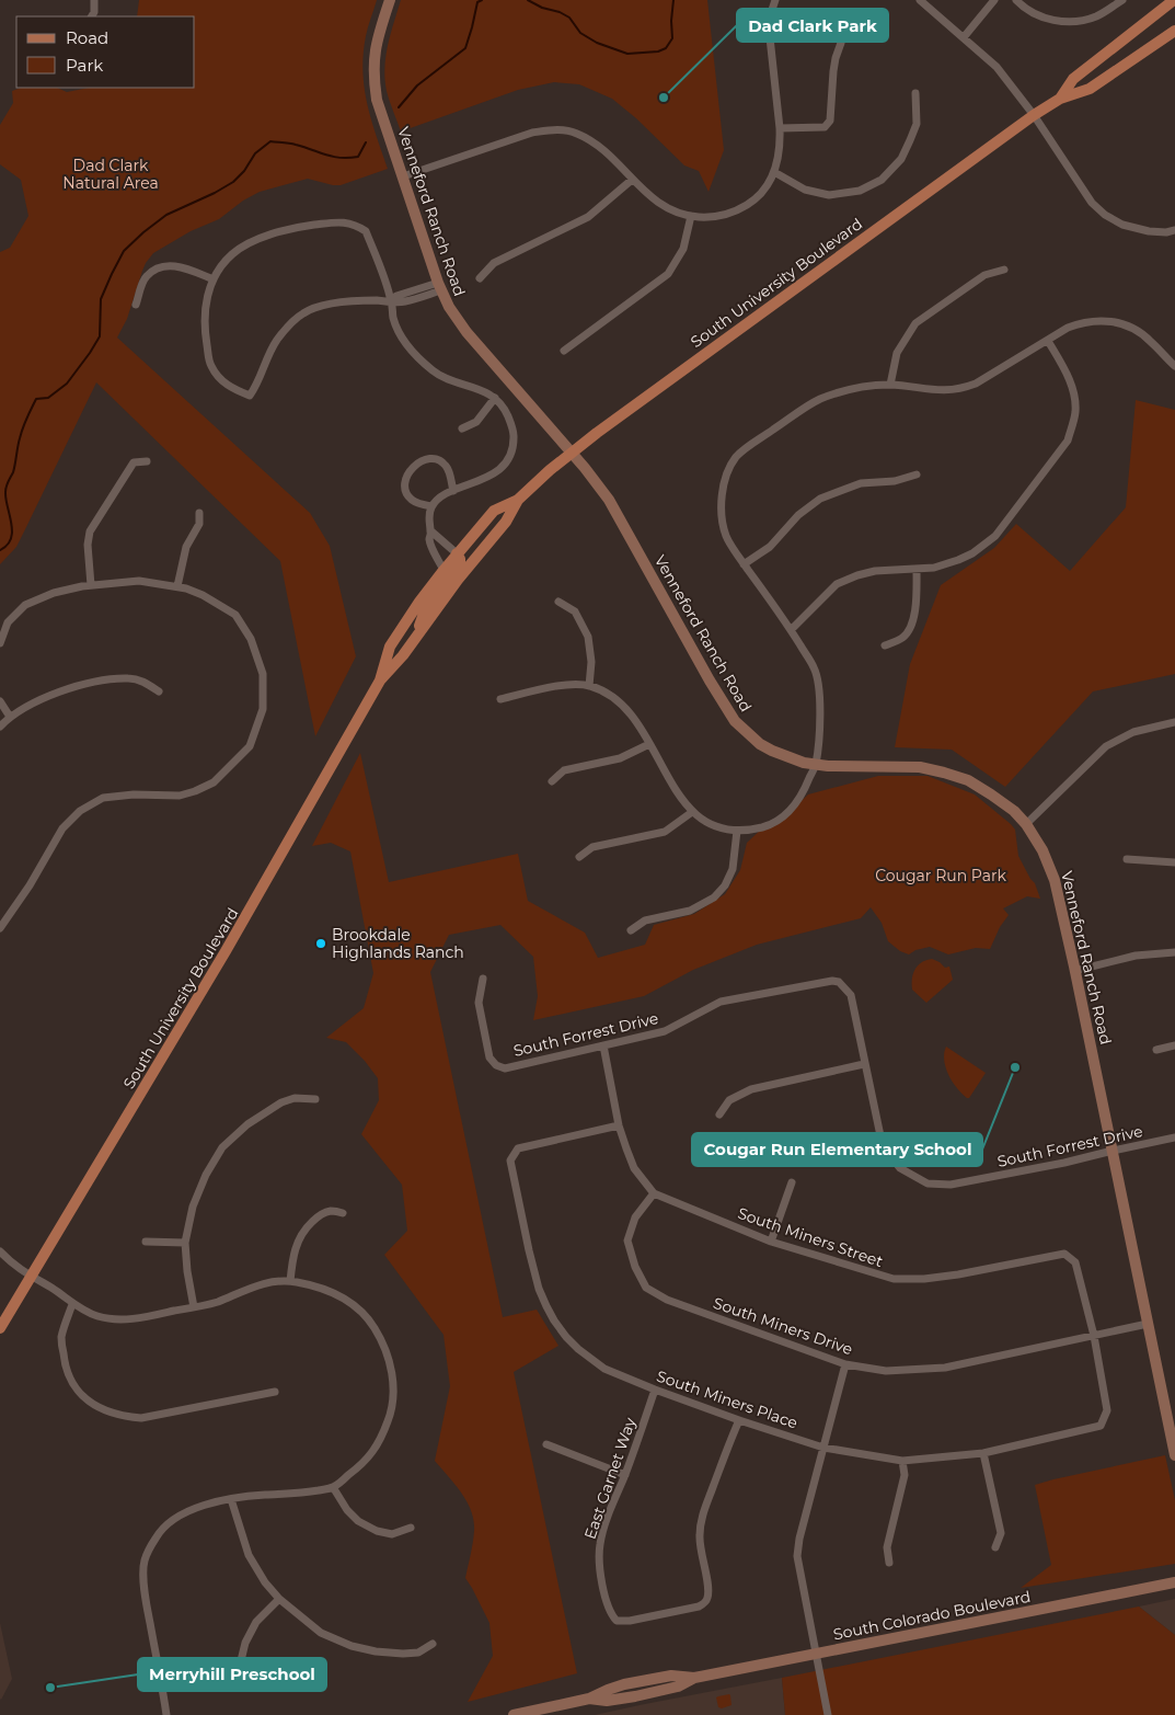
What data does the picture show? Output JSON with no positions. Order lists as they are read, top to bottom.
{
  "streets": {
    "main road": ["South University Boulevard"],
    "street": [
      "Venneford Ranch Road",
      "South Forrest Drive",
      "South Miners Street",
      "South Miners Drive",
      "South Miners Place",
      "East Garnet Way",
      "South Colorado Boulevard"
    ]
  },
  "crossings": [
    ["Venneford Ranch Road", "South University Boulevard"],
    ["Venneford Ranch Road", "South Forrest Drive"],
    ["Venneford Ranch Road", "South Miners Drive"],
    ["South Forrest Drive", "South Miners Street"],
    ["South Miners Street", "South Miners Drive"],
    ["South Miners Street", "South Miners Place"],
    ["South Miners Drive", "South Miners Place"],
    ["South Miners Place", "East Garnet Way"]
  ],
  "parks": ["Dad Clark Natural Area", "Cougar Run Park"],
  "places": [
    "Dad Clark Park",
    "Brookdale Highlands Ranch",
    "Cougar Run Elementary School",
    "Merryhill Preschool"
  ],
  "legend": ["Road", "Park"]
}
